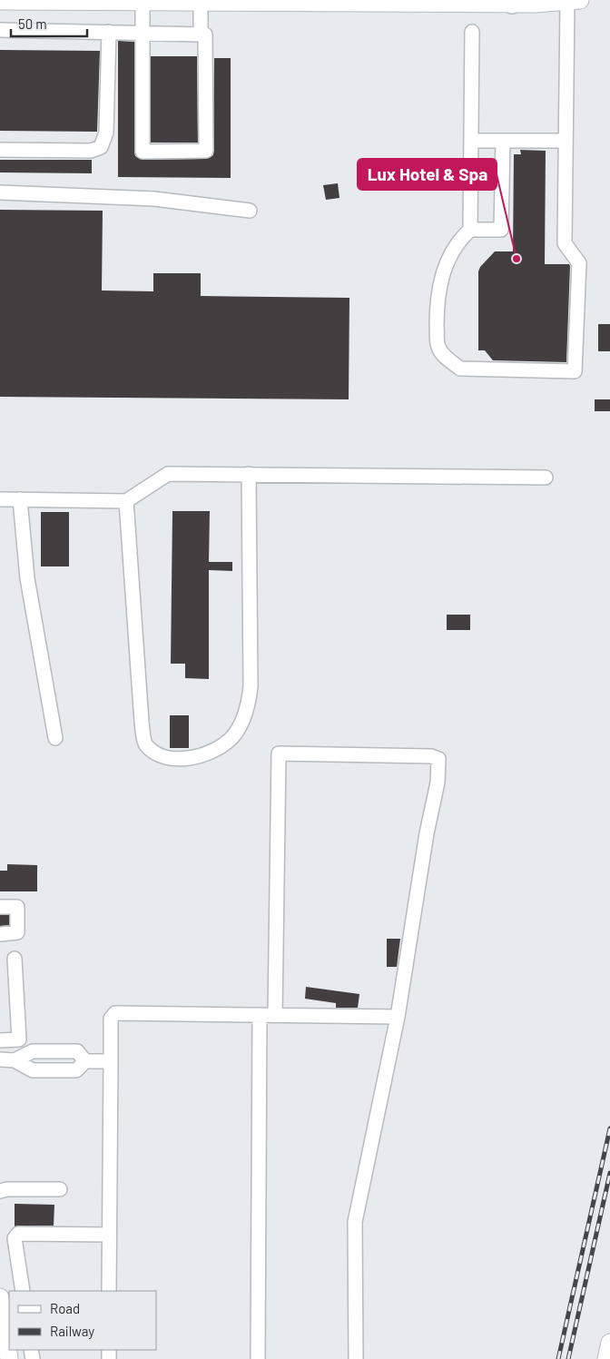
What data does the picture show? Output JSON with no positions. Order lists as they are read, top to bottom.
{
  "places": ["Lux Hotel & Spa"],
  "legend": ["Road", "Railway"],
  "scale_bar": "50 m"
}
